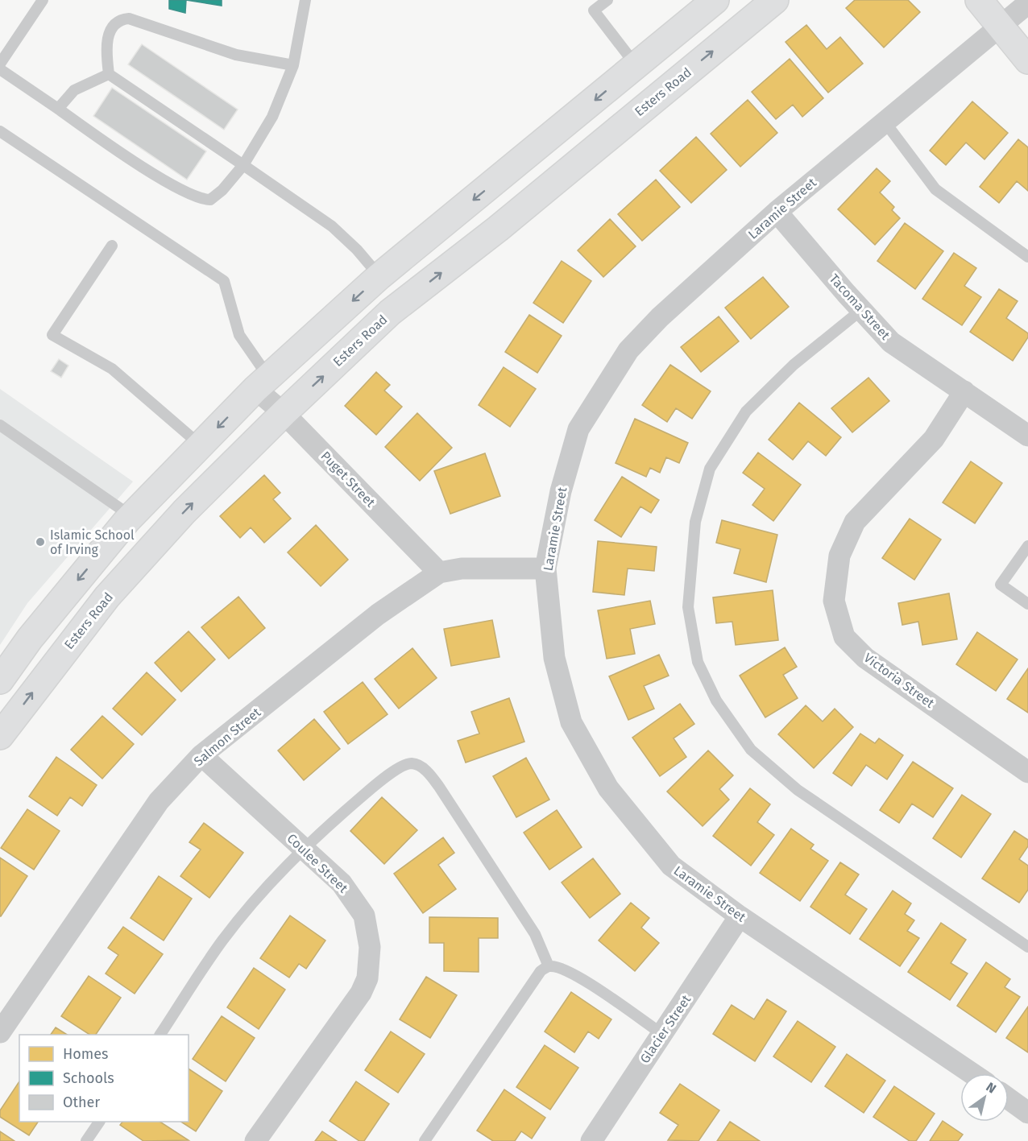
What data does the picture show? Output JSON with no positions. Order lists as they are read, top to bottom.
{
  "streets": {
    "main road": ["Esters Road"],
    "street": [
      "Laramie Street",
      "Tacoma Street",
      "Puget Street",
      "Victoria Street",
      "Salmon Street",
      "Coulee Street",
      "Glacier Street"
    ]
  },
  "crossings": [
    ["Esters Road", "Puget Street"],
    ["Laramie Street", "Tacoma Street"],
    ["Laramie Street", "Salmon Street"],
    ["Laramie Street", "Glacier Street"],
    ["Tacoma Street", "Victoria Street"],
    ["Puget Street", "Salmon Street"],
    ["Salmon Street", "Coulee Street"]
  ],
  "places": ["Islamic School of Irving"],
  "legend": ["Homes", "Schools", "Other"],
  "north": "top right"
}
